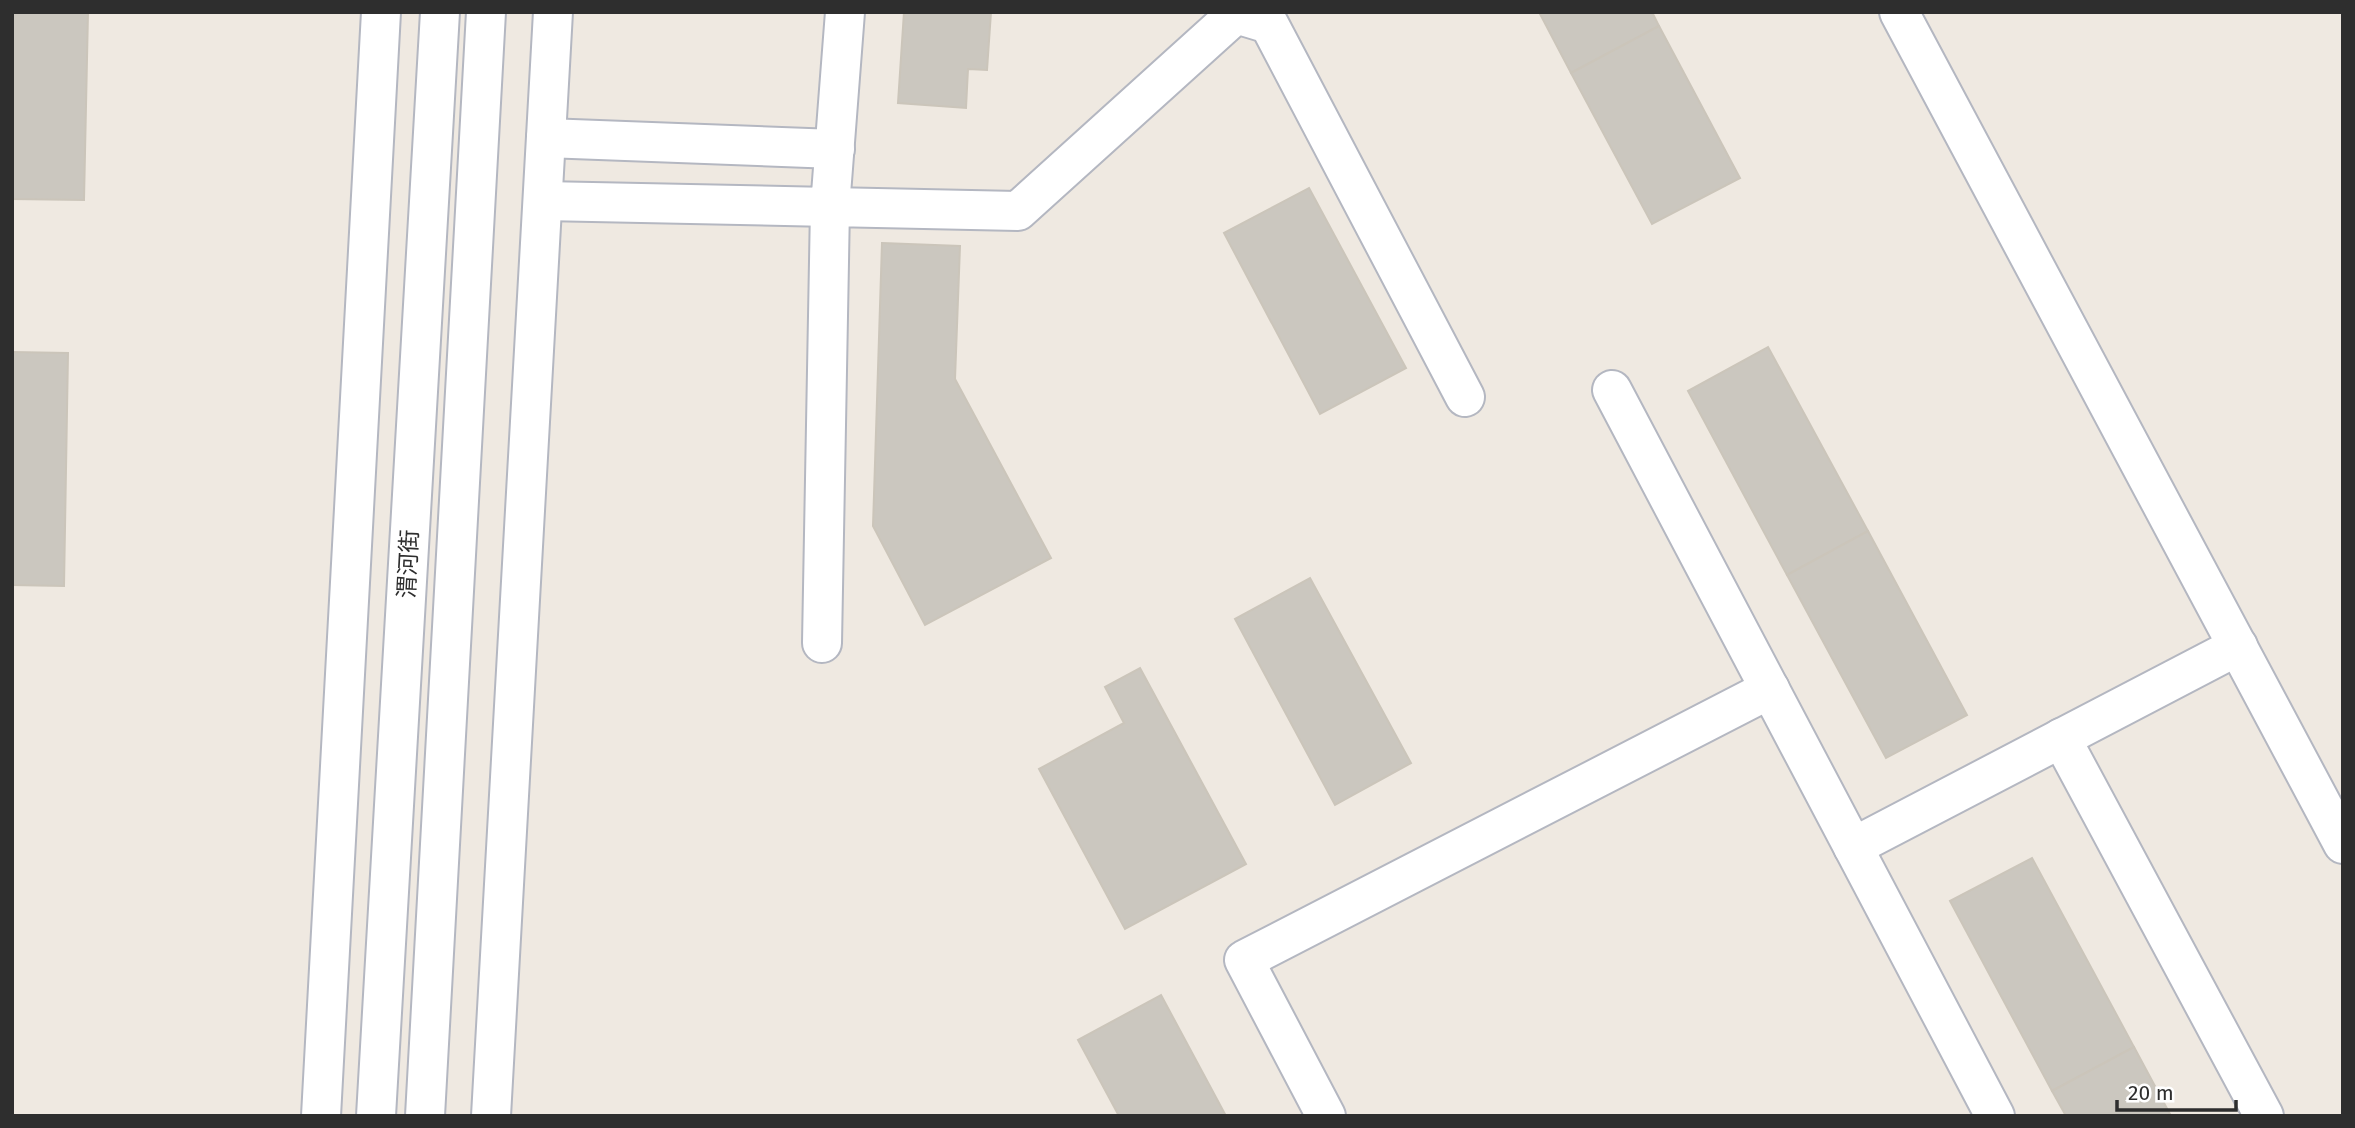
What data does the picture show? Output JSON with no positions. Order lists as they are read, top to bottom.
{
  "streets": {
    "street": ["渭河街"]
  },
  "scale_bar": "20 m"
}
